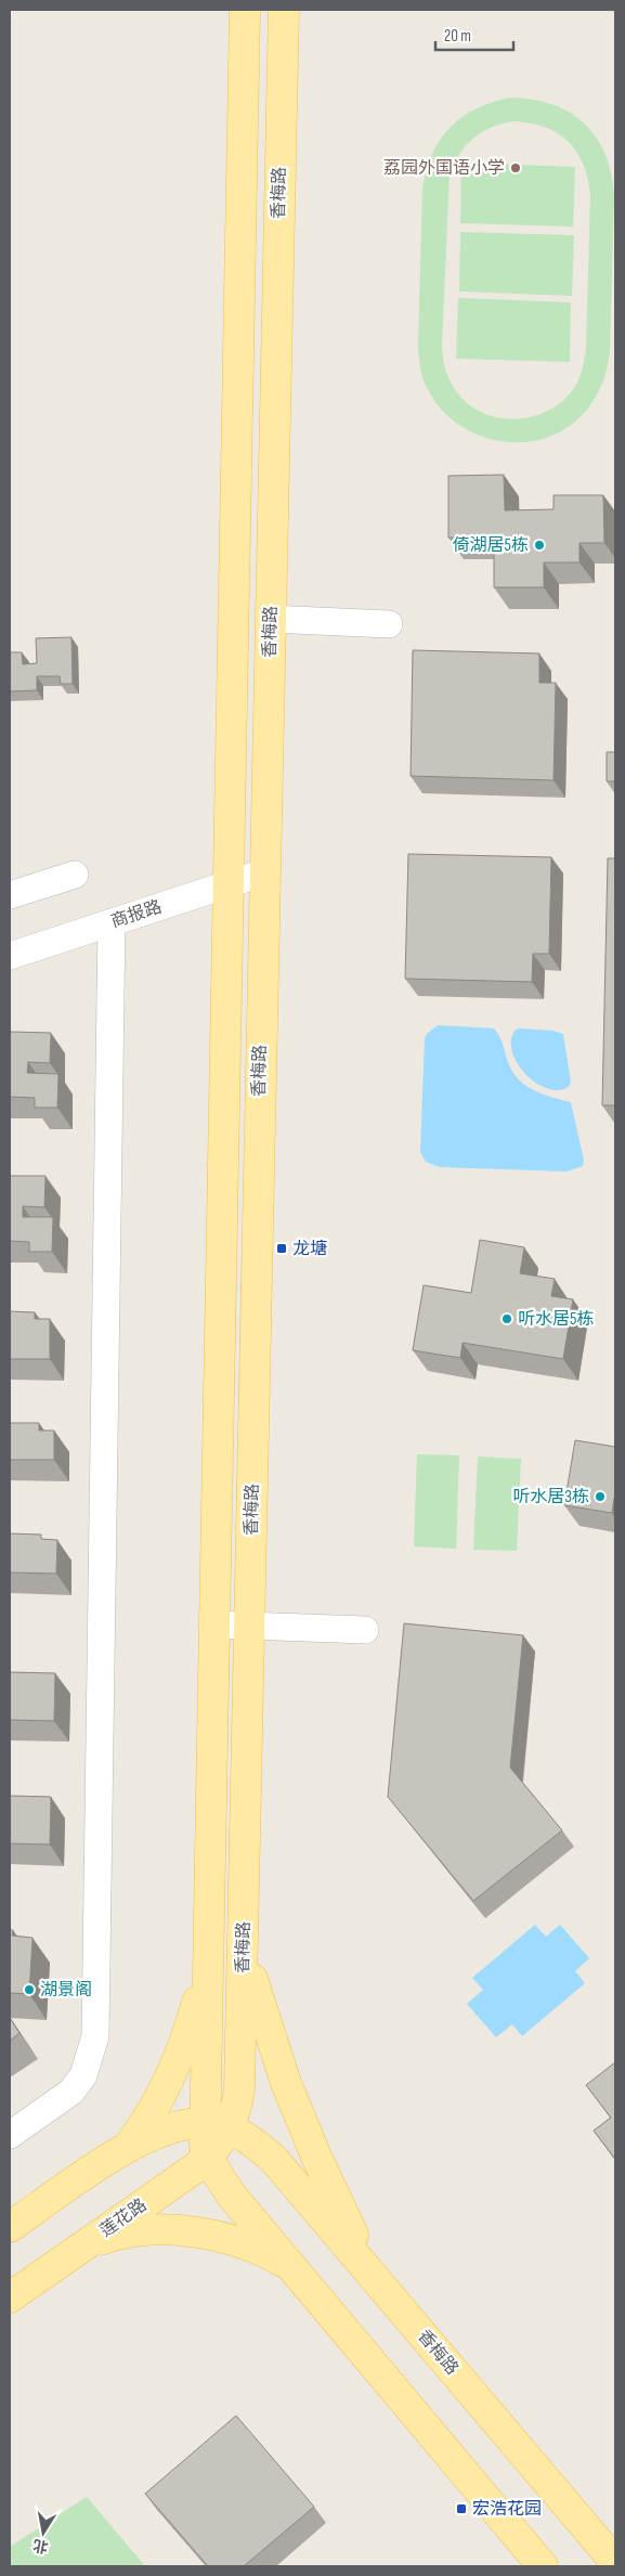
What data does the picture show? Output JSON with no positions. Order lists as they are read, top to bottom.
{
  "streets": {
    "main road": ["香梅路", "莲花路"],
    "street": ["商报路"]
  },
  "crossings": [
    ["香梅路", "商报路"],
    ["香梅路", "莲花路"]
  ],
  "places": {
    "other": [
      "荔园外国语小学",
      "倚湖居5栋",
      "听水居5栋",
      "听水居3栋",
      "湖景阁"
    ],
    "transit": ["龙塘", "宏浩花园"]
  },
  "scale_bar": "20 m",
  "north": "bottom"
}
